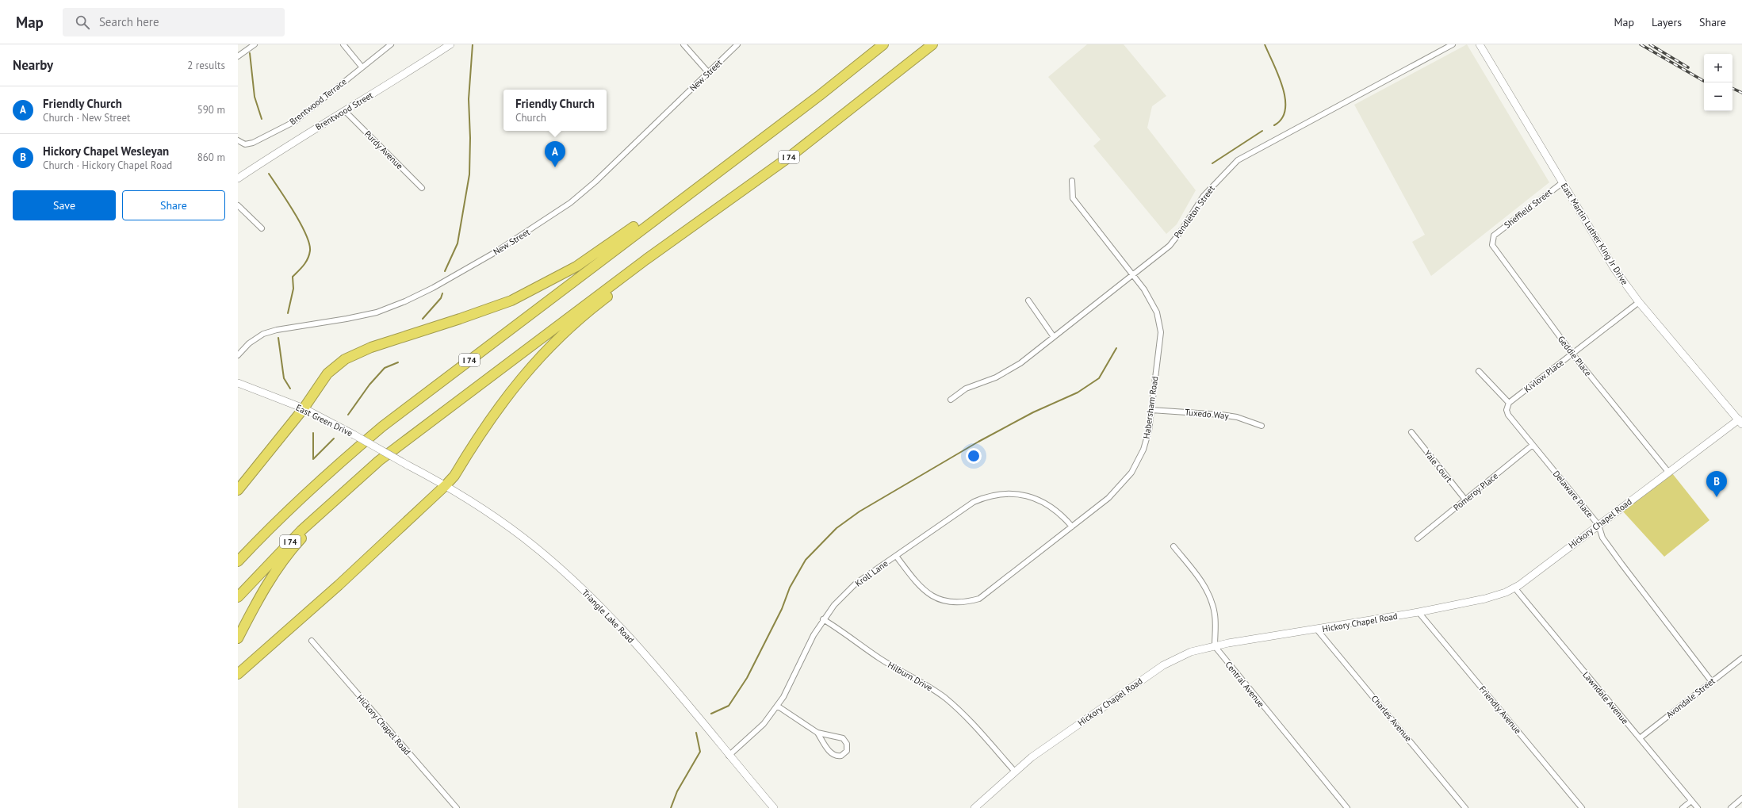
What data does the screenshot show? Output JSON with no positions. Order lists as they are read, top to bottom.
{
  "streets": {
    "highway": ["I 74"],
    "street": [
      "New Street",
      "Brentwood Terrace",
      "Brentwood Street",
      "Purdy Avenue",
      "Sheffield Street",
      "Pendleton Street",
      "East Martin Luther King Jr Drive",
      "Geddie Place",
      "Kivlow Place",
      "Habersham Road",
      "Tuxedo Way",
      "East Green Drive",
      "Yale Court",
      "Pomeroy Place",
      "Delaware Place",
      "Hickory Chapel Road",
      "Kroll Lane",
      "Triangle Lake Road",
      "Hilburn Drive",
      "Central Avenue",
      "Lawndale Avenue",
      "Avondale Street",
      "Friendly Avenue",
      "Charles Avenue"
    ]
  },
  "crossings": [
    ["Brentwood Street", "Purdy Avenue"],
    ["Sheffield Street", "East Martin Luther King Jr Drive"],
    ["Sheffield Street", "Geddie Place"],
    ["Pendleton Street", "Habersham Road"],
    ["East Martin Luther King Jr Drive", "Kivlow Place"],
    ["East Martin Luther King Jr Drive", "Hickory Chapel Road"],
    ["Geddie Place", "Kivlow Place"],
    ["Geddie Place", "Hickory Chapel Road"],
    ["Kivlow Place", "Delaware Place"],
    ["Habersham Road", "Tuxedo Way"],
    ["Habersham Road", "Kroll Lane"],
    ["East Green Drive", "Triangle Lake Road"],
    ["Yale Court", "Pomeroy Place"],
    ["Pomeroy Place", "Delaware Place"],
    ["Delaware Place", "Hickory Chapel Road"],
    ["Delaware Place", "Avondale Street"],
    ["Hickory Chapel Road", "Hilburn Drive"],
    ["Hickory Chapel Road", "Central Avenue"],
    ["Hickory Chapel Road", "Lawndale Avenue"],
    ["Hickory Chapel Road", "Friendly Avenue"],
    ["Hickory Chapel Road", "Charles Avenue"],
    ["Kroll Lane", "Triangle Lake Road"],
    ["Kroll Lane", "Hilburn Drive"],
    ["Lawndale Avenue", "Avondale Street"]
  ],
  "page": {
    "header": "Map",
    "search": "Search here",
    "nav": ["Map", "Layers", "Share"],
    "heading": ["Nearby", "2 results"],
    "map_buttons": ["+", "−"],
    "list": [
      {
        "mark": "A",
        "name": "Friendly Church",
        "note": "Church · New Street",
        "value": "590 m"
      },
      {
        "mark": "B",
        "name": "Hickory Chapel Wesleyan",
        "note": "Church · Hickory Chapel Road",
        "value": "860 m"
      }
    ],
    "popup": ["Friendly Church", "Church"],
    "pins": ["A", "B"],
    "buttons": ["Save", "Share"]
  }
}
